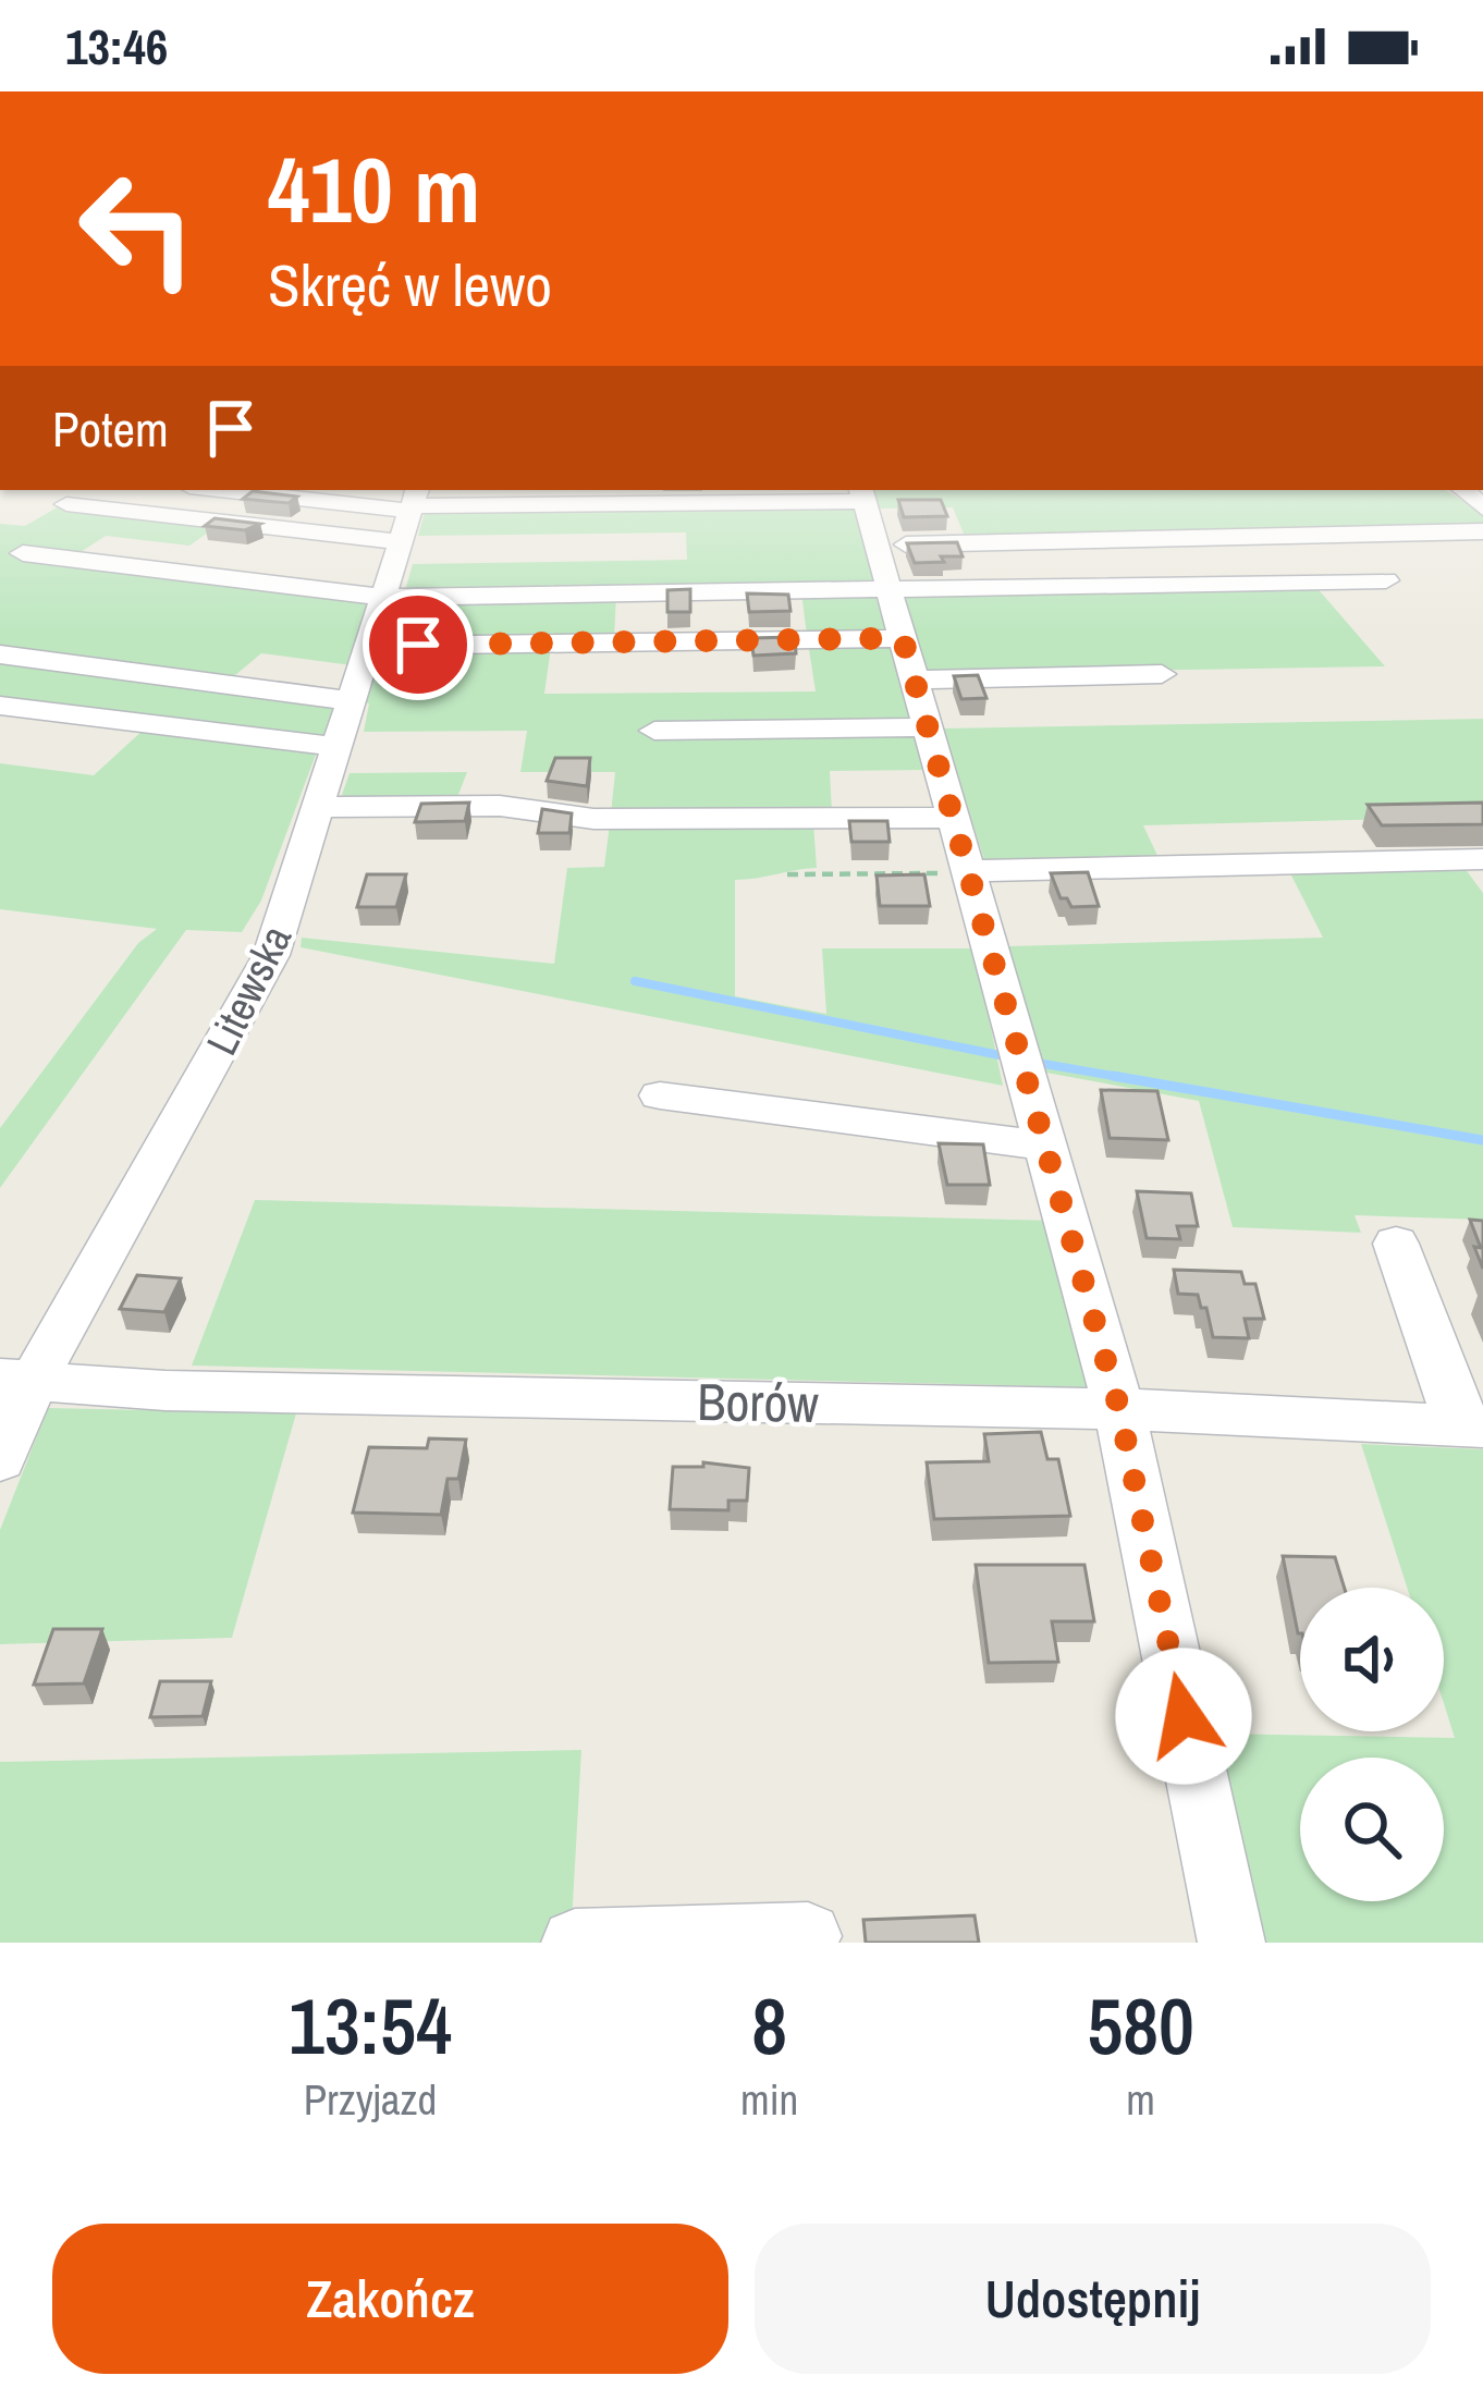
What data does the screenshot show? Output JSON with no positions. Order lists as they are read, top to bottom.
{
  "streets": {
    "street": ["Litewska", "Borów"]
  },
  "crossings": [
    ["Litewska", "Borów"]
  ],
  "page": {
    "status": "13:46",
    "turn": ["410 m", "Skręć w lewo"],
    "then": "Potem",
    "eta": [
      "13:54",
      "Przyjazd",
      "8",
      "min",
      "580",
      "m"
    ],
    "buttons": ["Zakończ", "Udostępnij"]
  }
}
